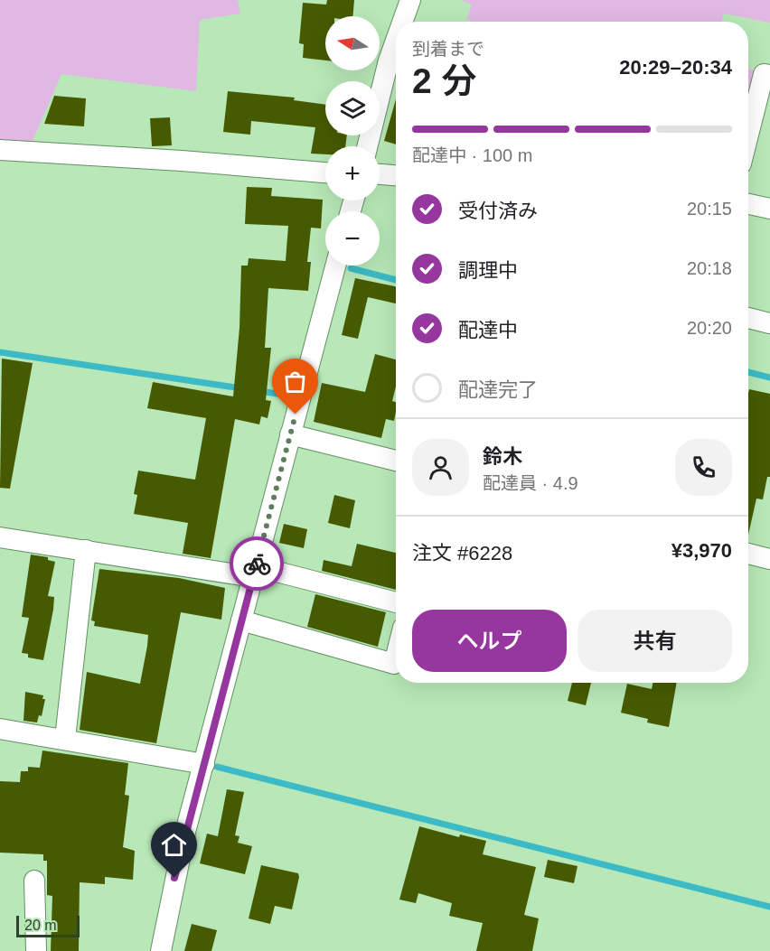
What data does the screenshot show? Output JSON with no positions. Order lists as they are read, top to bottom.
{
  "scale_bar": "20 m",
  "north": "left",
  "page": {
    "map_buttons": ["+", "−"],
    "heading": ["2 分", "到着まで", "20:29–20:34"],
    "panel": [
      "鈴木",
      "配達員 · 4.9",
      "注文 #6228",
      "¥3,970"
    ],
    "bar": "配達中 · 100 m",
    "list": [
      ["受付済み", "20:15"],
      ["調理中", "20:18"],
      ["配達中", "20:20"],
      "配達完了"
    ],
    "buttons": ["ヘルプ", "共有"],
    "scale": "20 m"
  }
}
